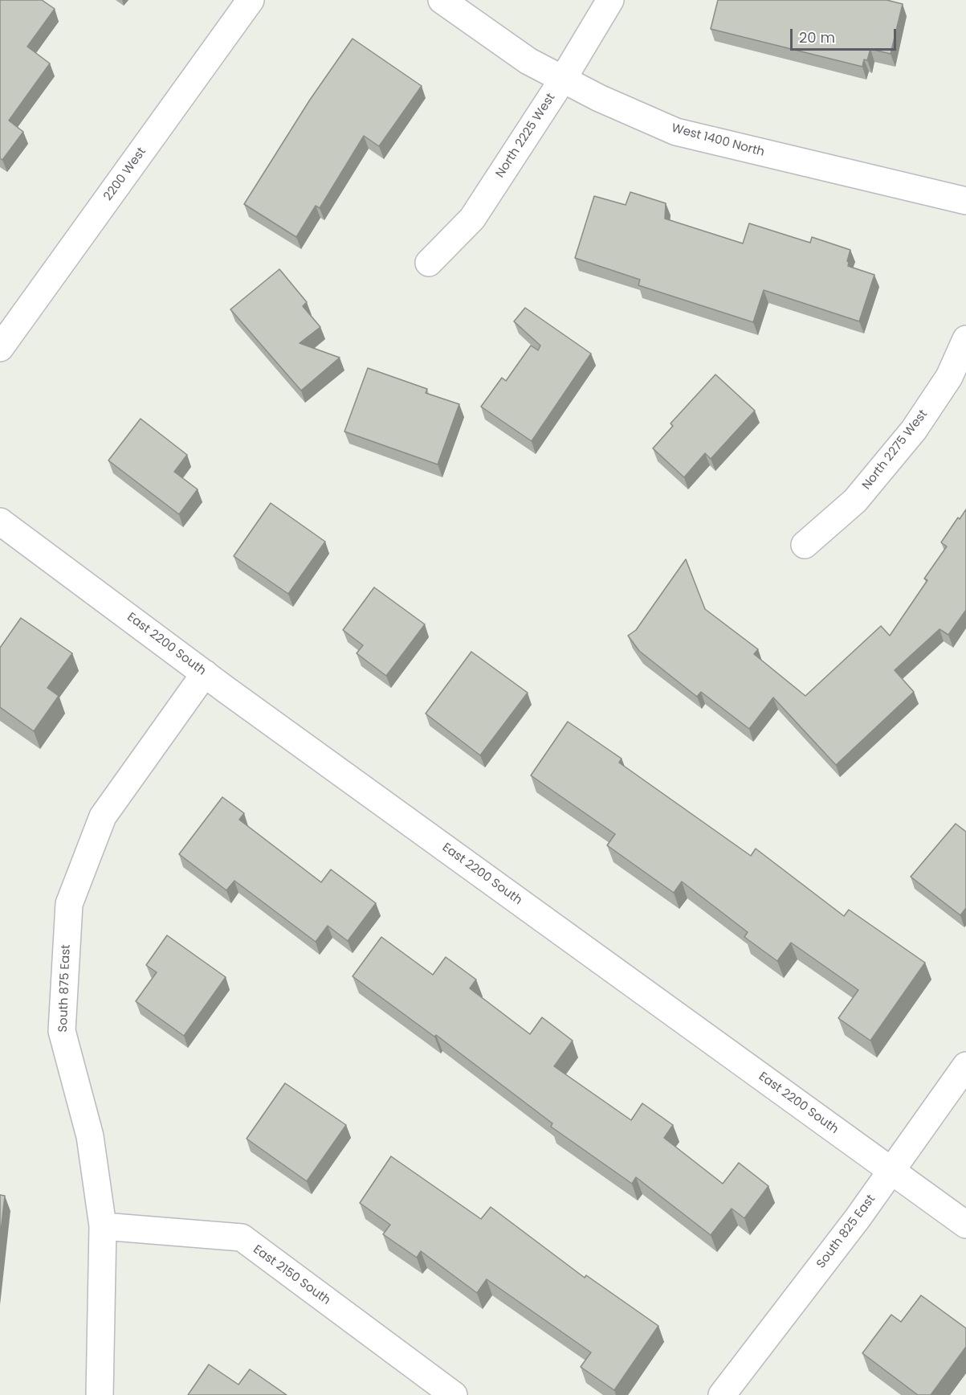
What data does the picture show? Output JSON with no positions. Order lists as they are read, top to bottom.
{
  "streets": {
    "street": [
      "North 2225 West",
      "West 1400 North",
      "2200 West",
      "North 2275 West",
      "East 2200 South",
      "South 875 East",
      "South 825 East",
      "East 2150 South"
    ]
  },
  "crossings": [
    ["North 2225 West", "West 1400 North"],
    ["East 2200 South", "South 875 East"],
    ["East 2200 South", "South 825 East"],
    ["South 875 East", "East 2150 South"]
  ],
  "scale_bar": "20 m"
}
